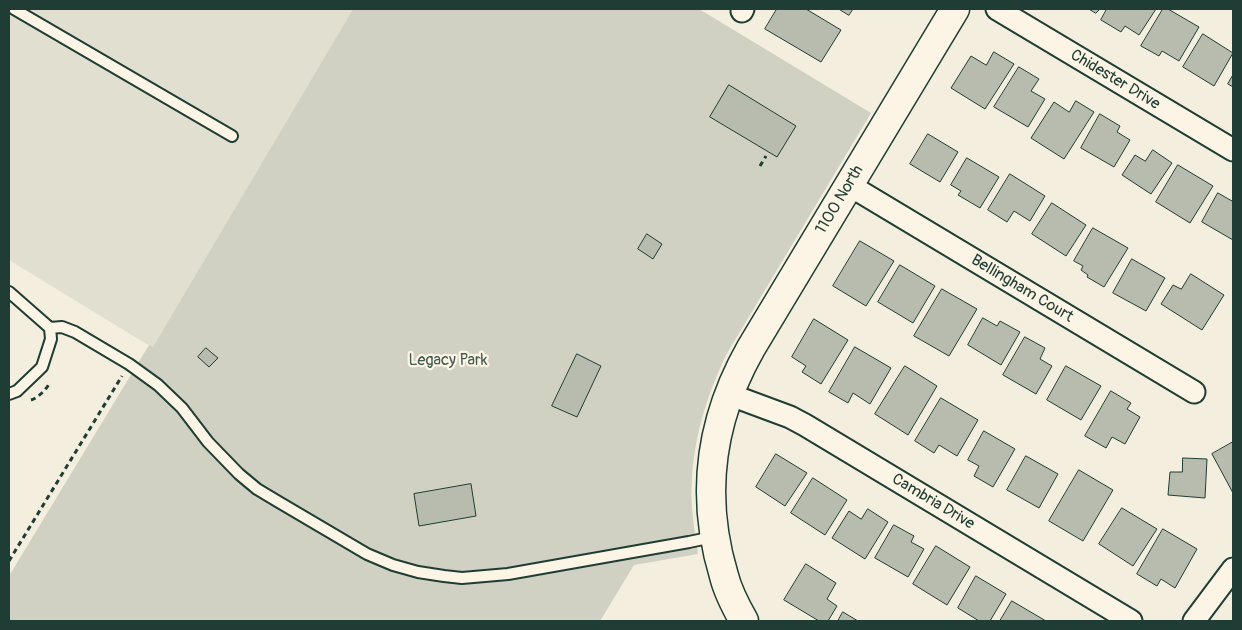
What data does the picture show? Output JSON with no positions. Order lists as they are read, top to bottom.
{
  "streets": {
    "street": [
      "Chidester Drive",
      "1100 North",
      "Bellingham Court",
      "Cambria Drive"
    ]
  },
  "crossings": [
    ["1100 North", "Bellingham Court"],
    ["1100 North", "Cambria Drive"]
  ],
  "parks": ["Legacy Park"]
}
